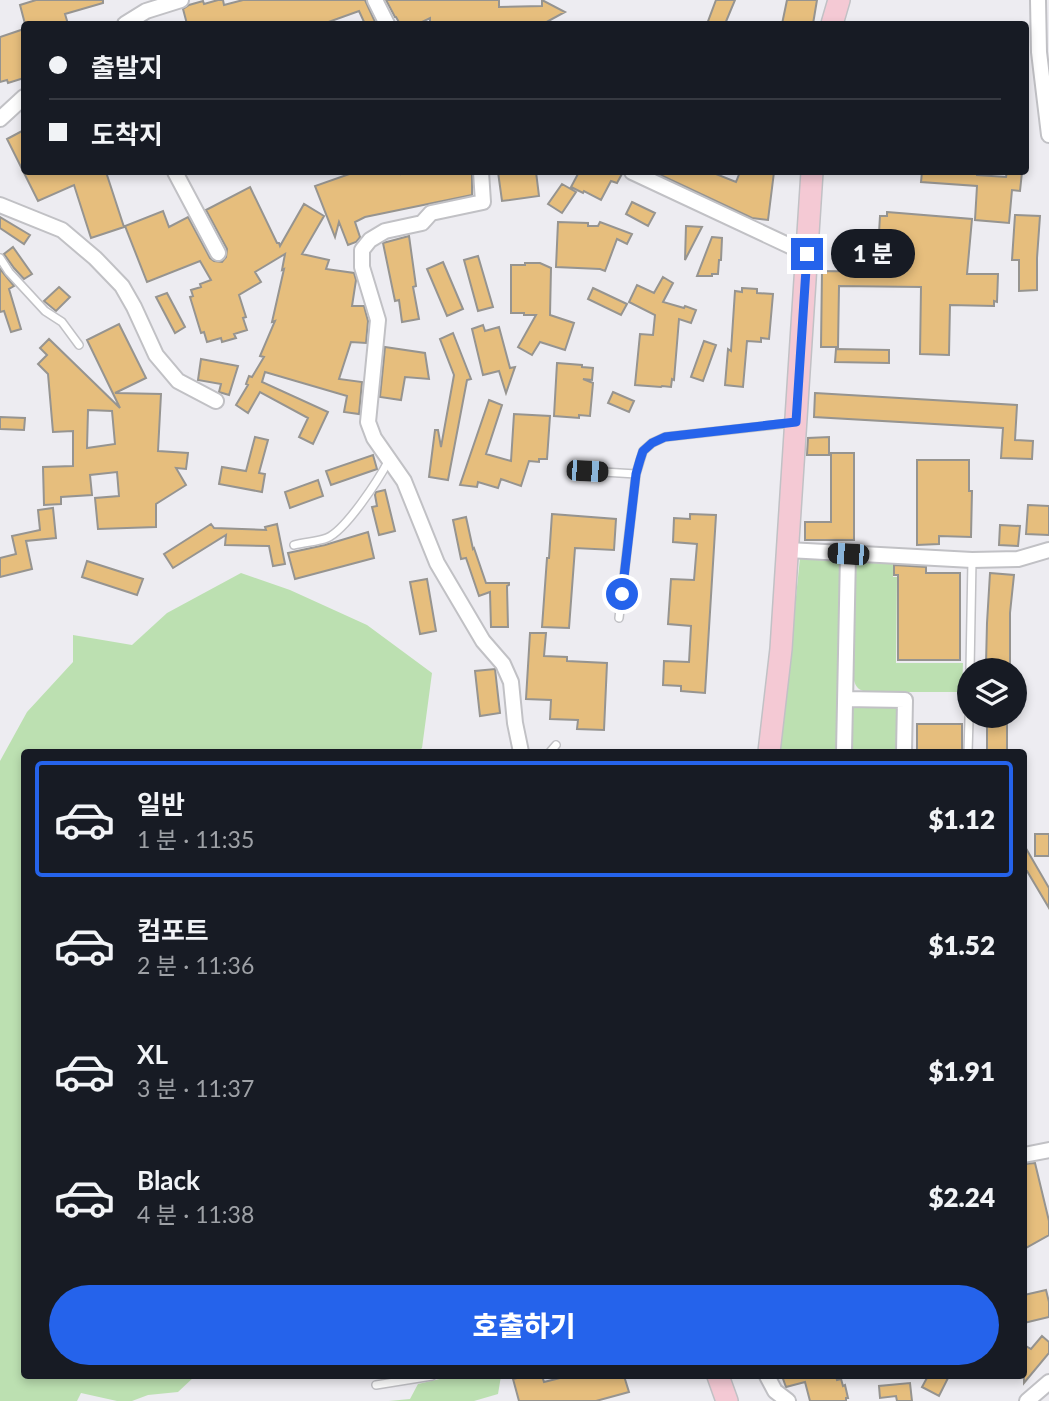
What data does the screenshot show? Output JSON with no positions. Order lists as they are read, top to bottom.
{
  "page": {
    "banner": ["출발지", "도착지"],
    "bubble": "1 분",
    "list": [
      {
        "name": "일반",
        "note": "1 분 · 11:35",
        "value": "$1.12"
      },
      {
        "name": "컴포트",
        "note": "2 분 · 11:36",
        "value": "$1.52"
      },
      {
        "name": "XL",
        "note": "3 분 · 11:37",
        "value": "$1.91"
      },
      {
        "name": "Black",
        "note": "4 분 · 11:38",
        "value": "$2.24"
      }
    ],
    "buttons": "호출하기"
  }
}
